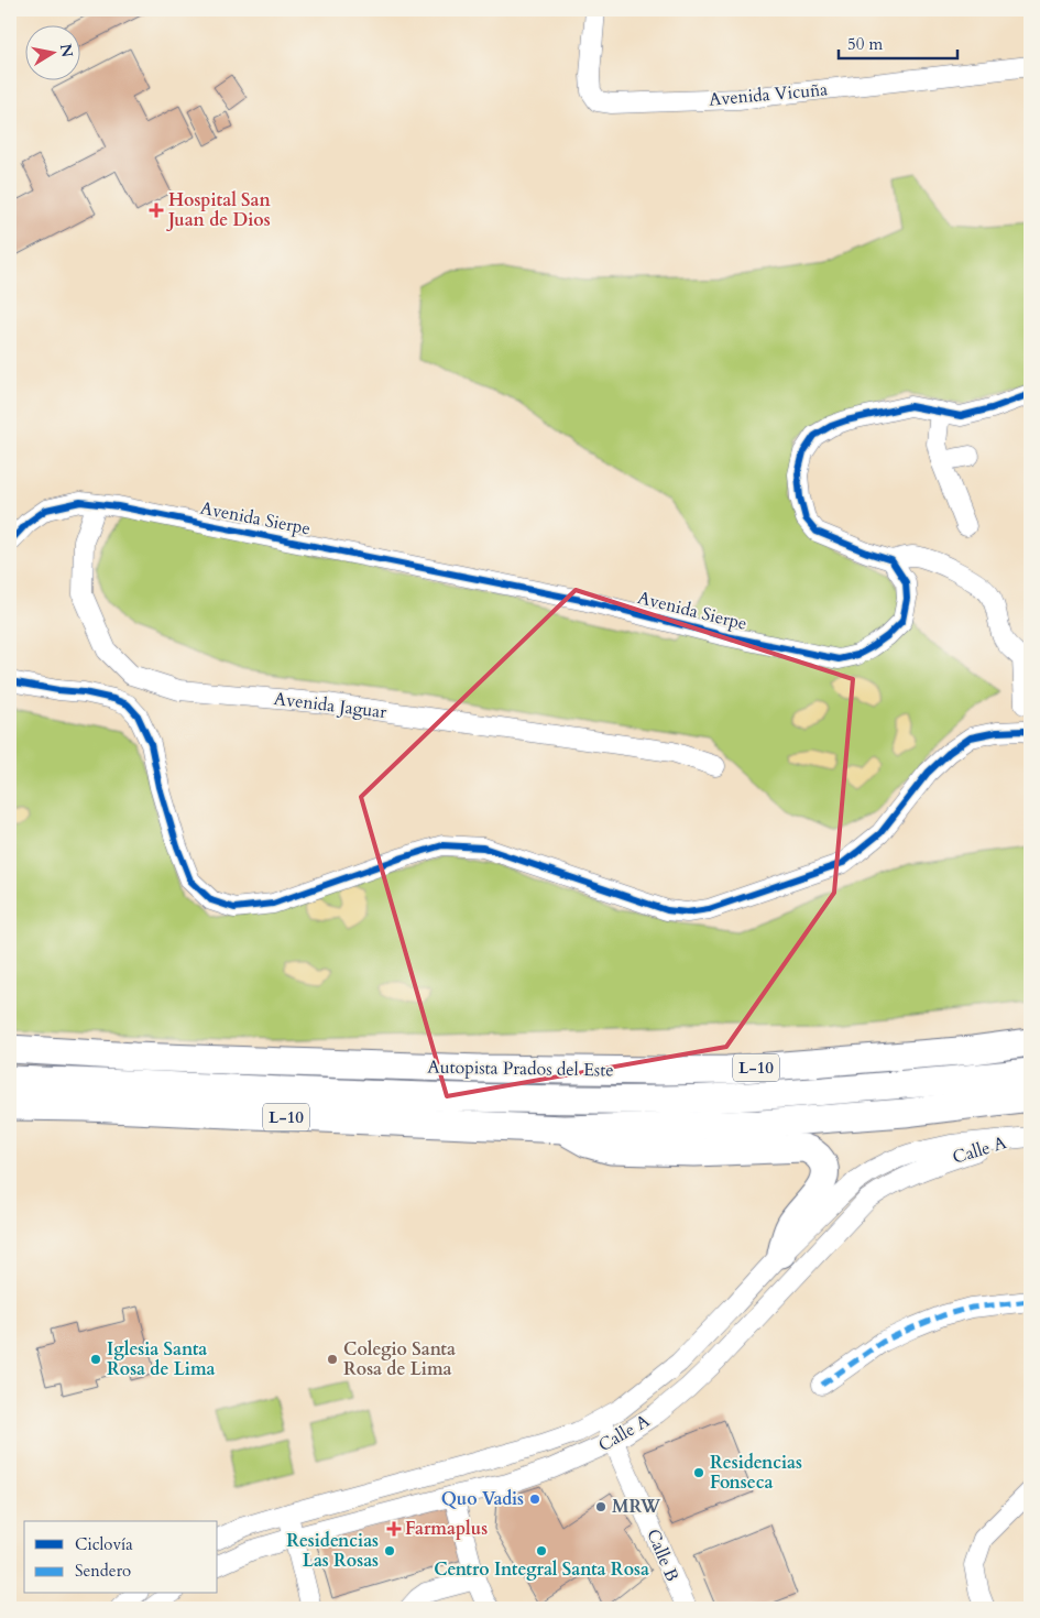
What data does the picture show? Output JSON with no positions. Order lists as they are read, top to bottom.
{
  "streets": {
    "highway": ["L-10", "Autopista Prados del Este"],
    "street": [
      "Avenida Vicuña",
      "Avenida Sierpe",
      "Avenida Jaguar",
      "Calle A",
      "Calle B"
    ]
  },
  "crossings": [
    ["Avenida Sierpe", "Avenida Jaguar"],
    ["Calle A", "Calle B"]
  ],
  "places": {
    "health": ["Hospital San Juan de Dios", "Farmaplus"],
    "other": [
      "Iglesia Santa Rosa de Lima",
      "Colegio Santa Rosa de Lima",
      "Residencias Fonseca",
      "Quo Vadis",
      "MRW",
      "Residencias Las Rosas",
      "Centro Integral Santa Rosa"
    ]
  },
  "legend": ["Ciclovía", "Sendero"],
  "scale_bar": "50 m",
  "north": "right"
}
